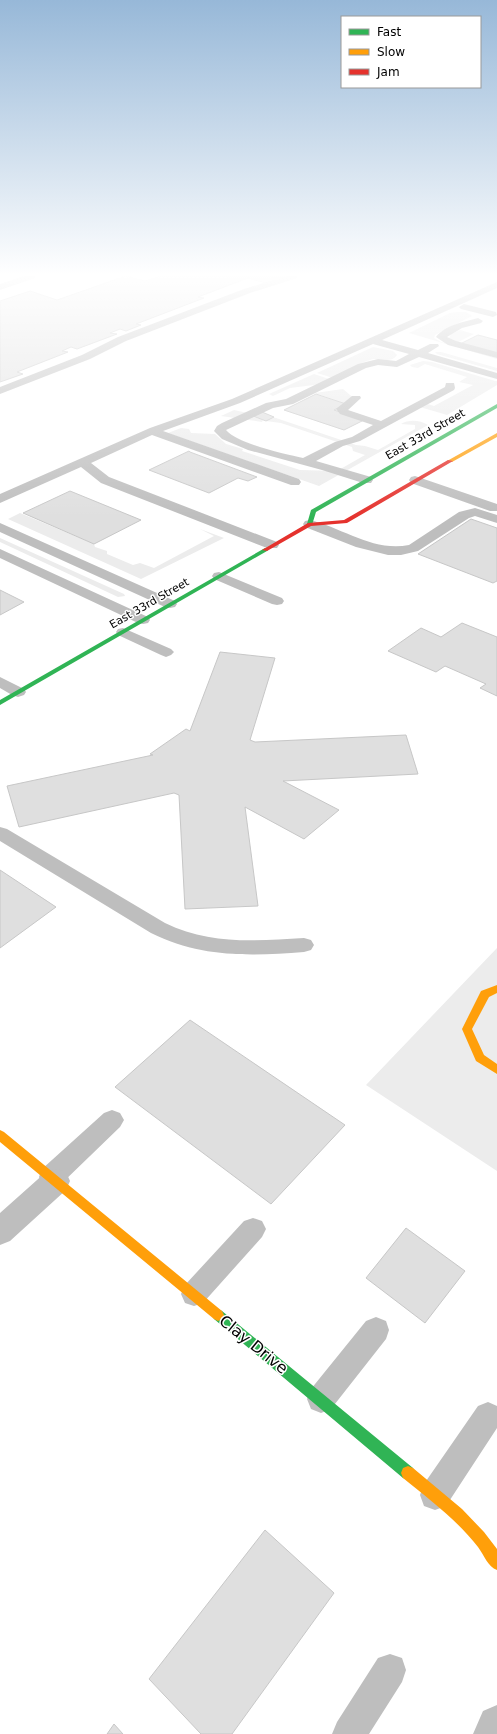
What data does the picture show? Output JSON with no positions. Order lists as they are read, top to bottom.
{
  "streets": {
    "main road": ["East 33rd Street", "Clay Drive"]
  },
  "legend": ["Fast", "Slow", "Jam"]
}
